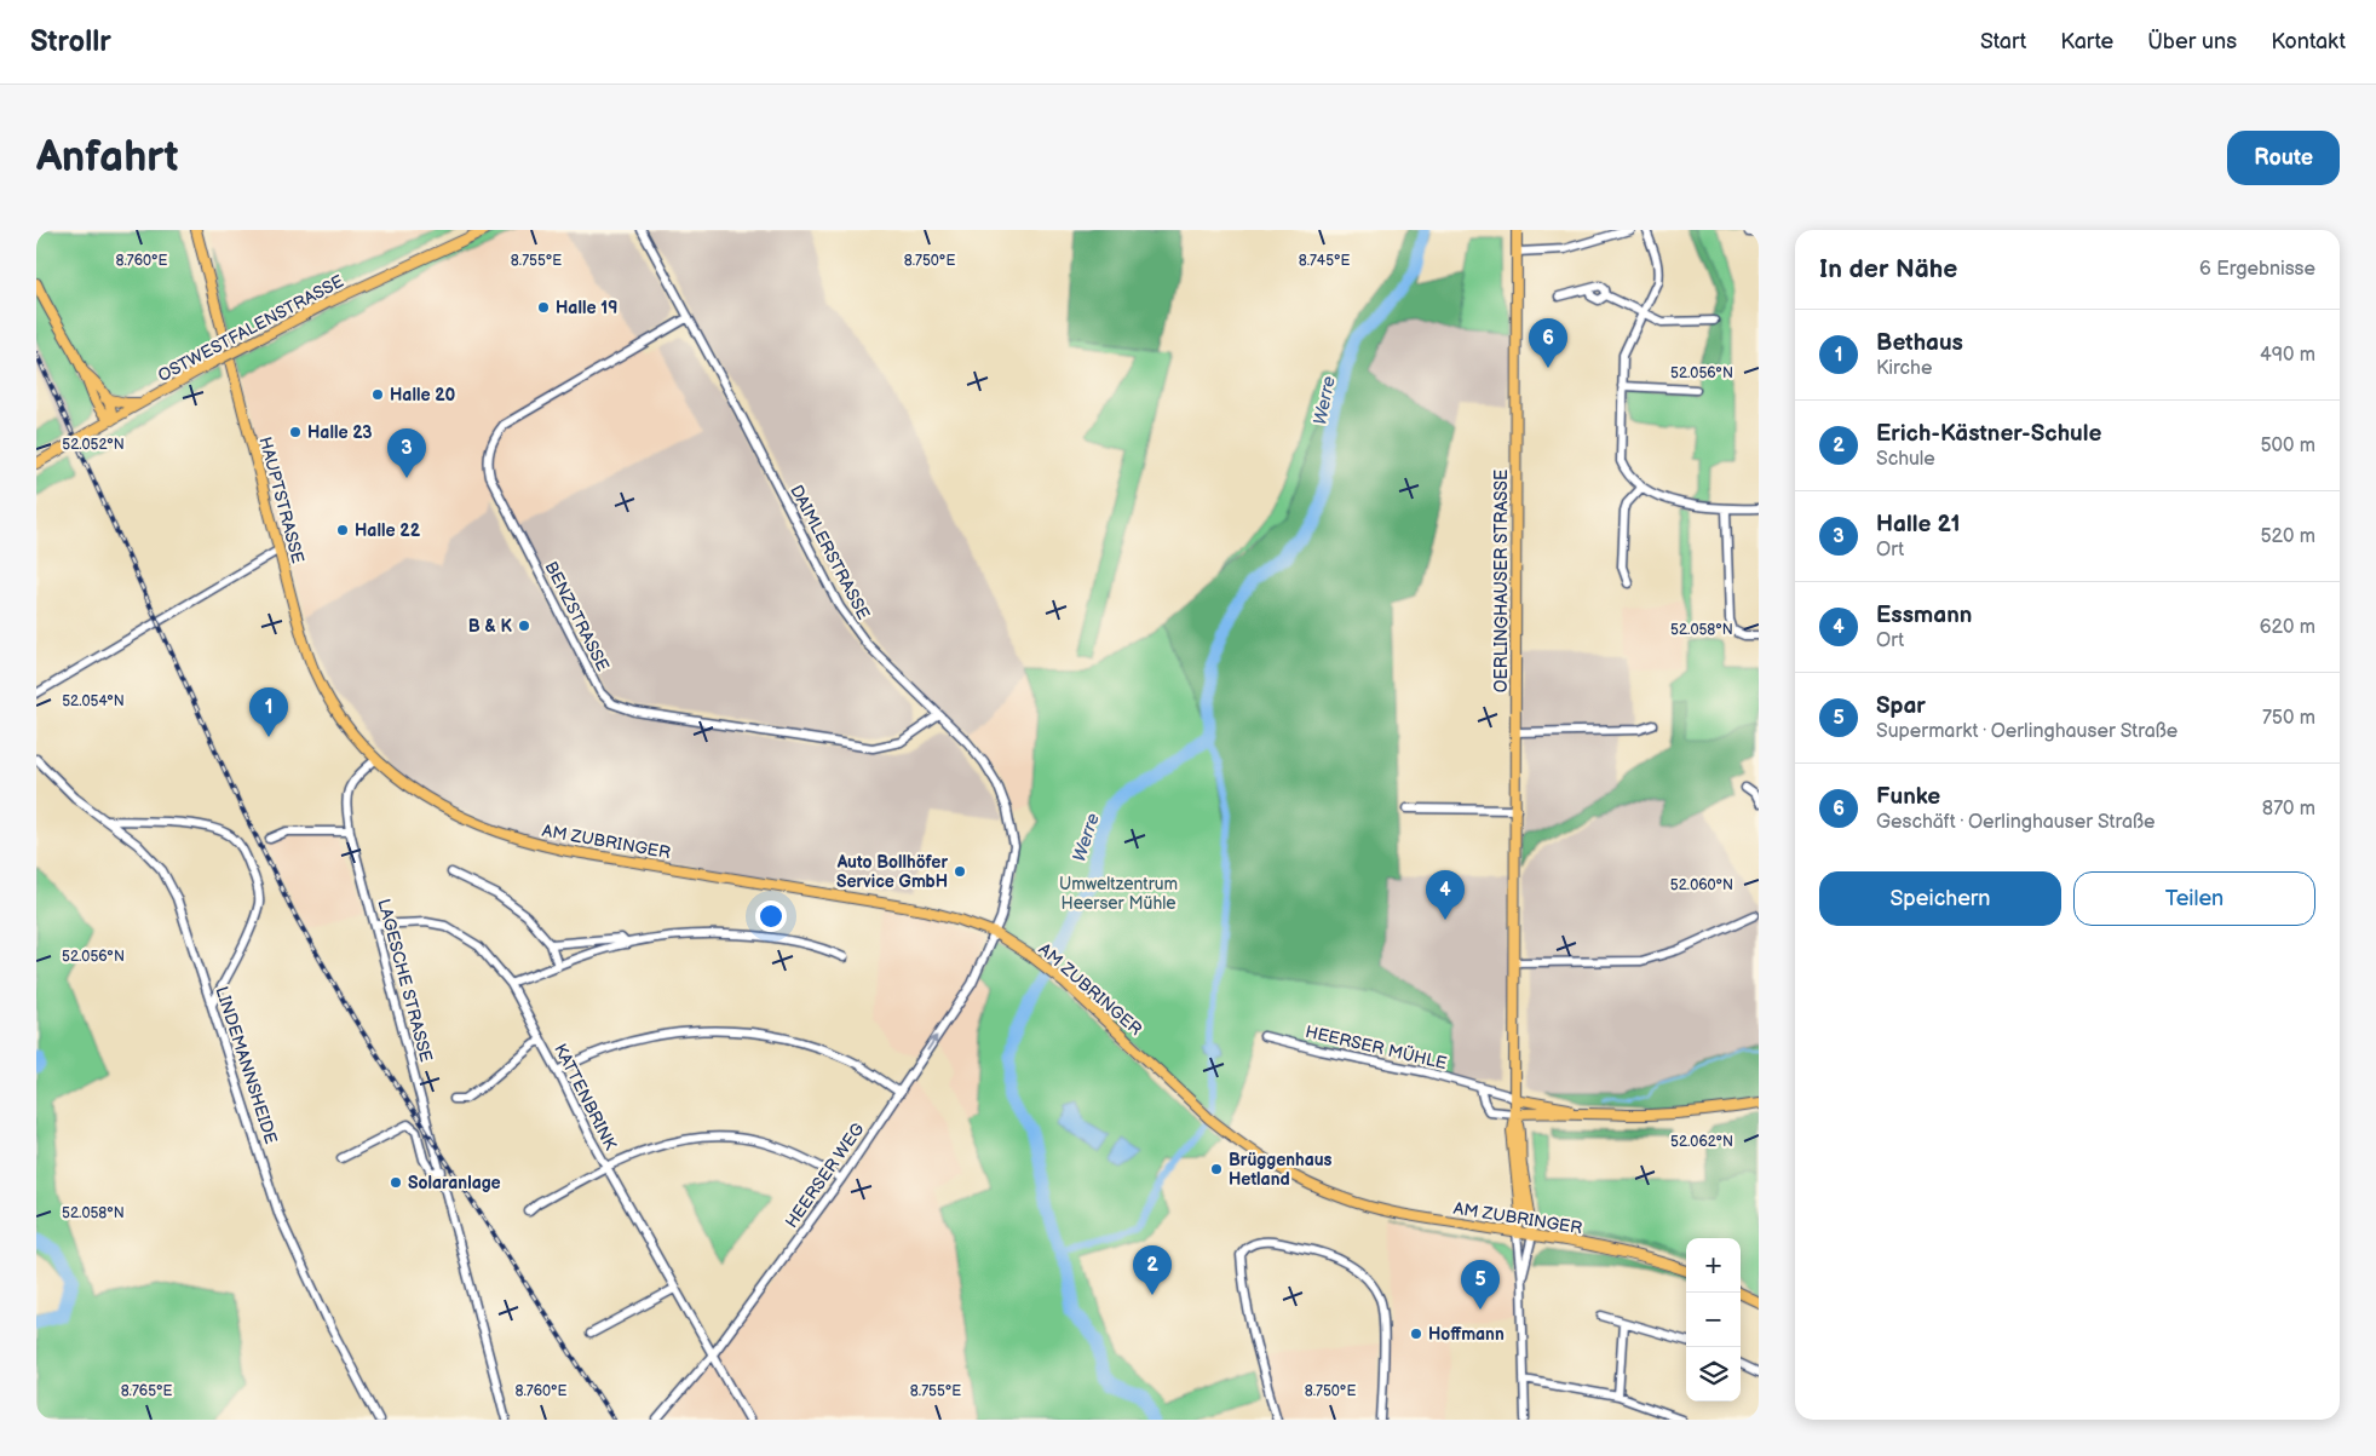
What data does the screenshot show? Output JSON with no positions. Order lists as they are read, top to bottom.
{
  "streets": {
    "main road": [
      "OSTWESTFALENSTRASSE",
      "HAUPTSTRASSE",
      "OERLINGHAUSER STRASSE",
      "AM ZUBRINGER"
    ],
    "street": [
      "DAIMLERSTRASSE",
      "BENZSTRASSE",
      "LAGESCHE STRASSE",
      "HEERSER MÜHLE",
      "LINDEMANNSHEIDE",
      "KATTENBRINK",
      "HEERSER WEG"
    ]
  },
  "crossings": [
    ["HAUPTSTRASSE", "AM ZUBRINGER"],
    ["HAUPTSTRASSE", "LAGESCHE STRASSE"],
    ["DAIMLERSTRASSE", "BENZSTRASSE"],
    ["DAIMLERSTRASSE", "AM ZUBRINGER"],
    ["DAIMLERSTRASSE", "HEERSER WEG"],
    ["OERLINGHAUSER STRASSE", "AM ZUBRINGER"],
    ["OERLINGHAUSER STRASSE", "HEERSER MÜHLE"],
    ["AM ZUBRINGER", "LAGESCHE STRASSE"],
    ["AM ZUBRINGER", "HEERSER WEG"],
    ["LAGESCHE STRASSE", "KATTENBRINK"],
    ["KATTENBRINK", "HEERSER WEG"]
  ],
  "water": ["Werre"],
  "parks": ["Umweltzentrum Heerser Mühle"],
  "places": [
    "Halle 19",
    "Halle 20",
    "Halle 23",
    "Halle 22",
    "B & K",
    "Auto Bollhöfer Service GmbH",
    "Brüggenhaus Hetland",
    "Solaranlage",
    "Hoffmann"
  ],
  "page": {
    "header": "Strollr",
    "nav": [
      "Start",
      "Karte",
      "Über uns",
      "Kontakt"
    ],
    "buttons": [
      "Route",
      ["Speichern", "Teilen"]
    ],
    "title": "Anfahrt",
    "heading": ["In der Nähe", "6 Ergebnisse"],
    "list": [
      {
        "mark": "1",
        "name": "Bethaus",
        "note": "Kirche",
        "value": "490 m"
      },
      {
        "mark": "2",
        "name": "Erich-Kästner-Schule",
        "note": "Schule",
        "value": "500 m"
      },
      {
        "mark": "3",
        "name": "Halle 21",
        "note": "Ort",
        "value": "520 m"
      },
      {
        "mark": "4",
        "name": "Essmann",
        "note": "Ort",
        "value": "620 m"
      },
      {
        "mark": "5",
        "name": "Spar",
        "note": "Supermarkt · Oerlinghauser Straße",
        "value": "750 m"
      },
      {
        "mark": "6",
        "name": "Funke",
        "note": "Geschäft · Oerlinghauser Straße",
        "value": "870 m"
      }
    ],
    "pins": [
      "6",
      "3",
      "1",
      "4",
      "2",
      "5"
    ],
    "map_buttons": ["+", "−"]
  },
  "coordinates": [
    "8.760°E",
    "8.755°E",
    "8.750°E",
    "8.745°E",
    "52.056°N",
    "52.052°N",
    "52.058°N",
    "52.054°N",
    "52.060°N",
    "52.062°N",
    "8.765°E"
  ]
}
